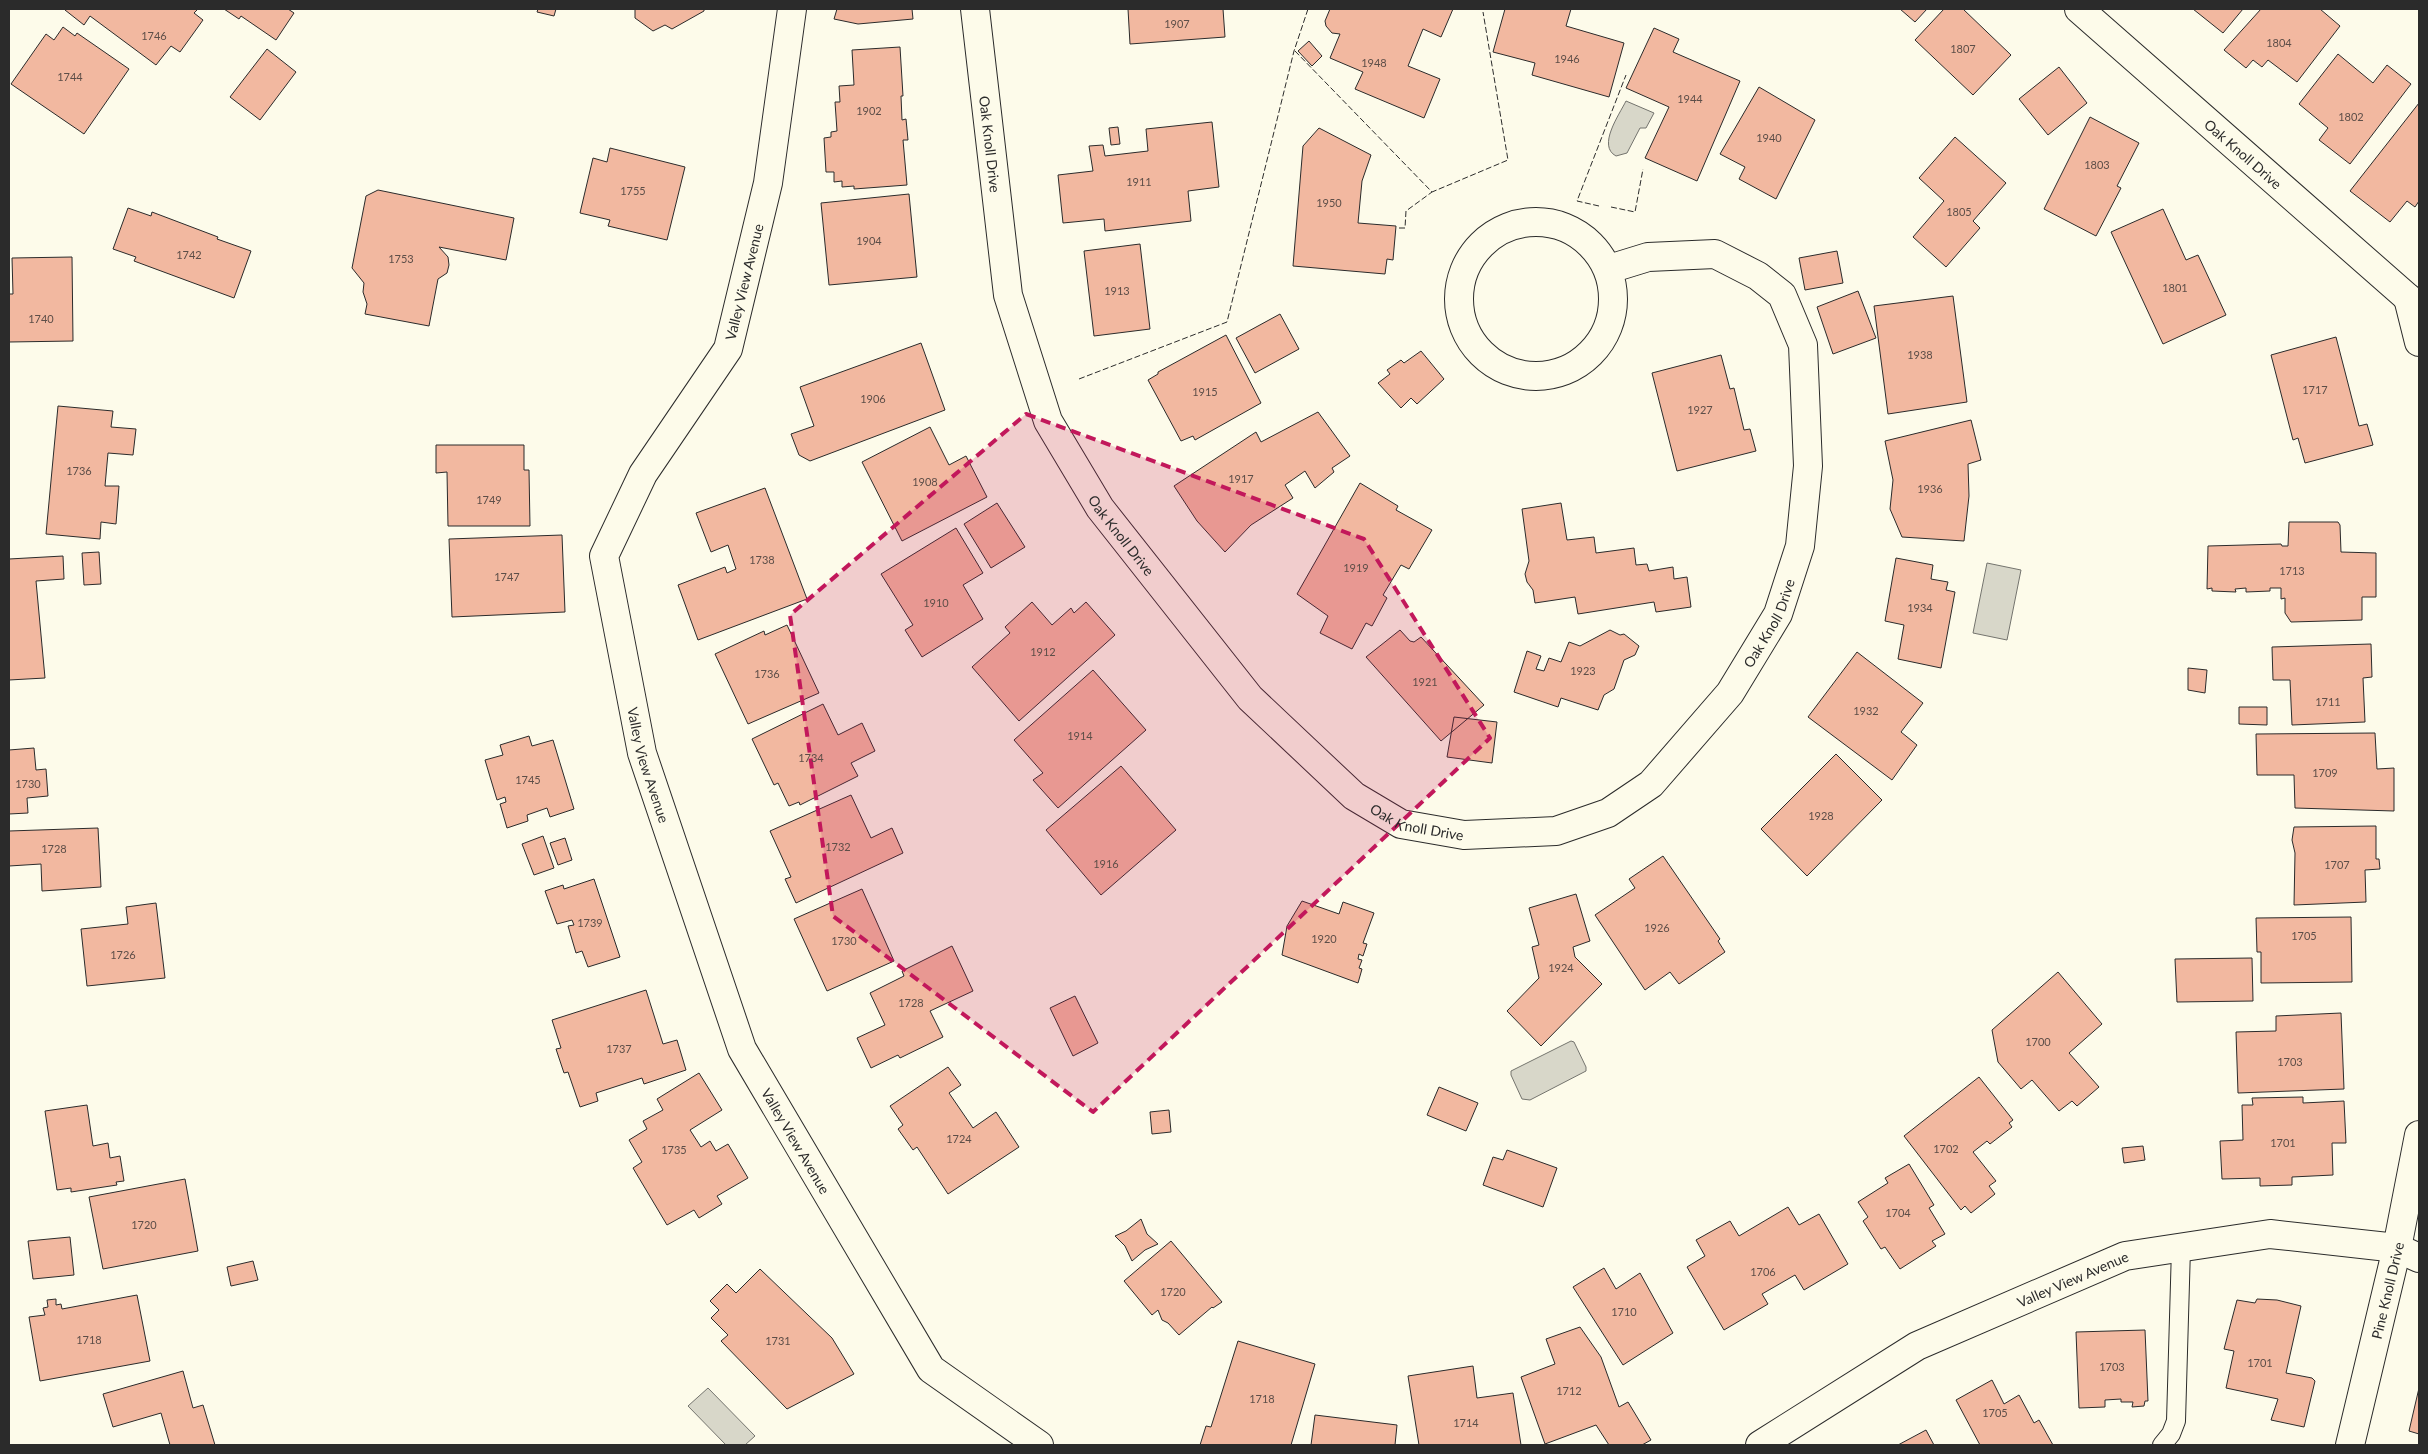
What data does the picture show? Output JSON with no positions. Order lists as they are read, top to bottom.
{
  "streets": {
    "street": ["Oak Knoll Drive", "Valley View Avenue", "Pine Knoll Drive"]
  },
  "crossings": [
    ["Valley View Avenue", "Pine Knoll Drive"]
  ],
  "house_numbers": [
    "1907",
    "1746",
    "1804",
    "1807",
    "1946",
    "1948",
    "1744",
    "1944",
    "1902",
    "1802",
    "1940",
    "1803",
    "1911",
    "1755",
    "1950",
    "1805",
    "1904",
    "1742",
    "1753",
    "1801",
    "1913",
    "1740",
    "1938",
    "1717",
    "1915",
    "1906",
    "1927",
    "1736",
    "1917",
    "1908",
    "1936",
    "1749",
    "1738",
    "1919",
    "1713",
    "1747",
    "1910",
    "1934",
    "1912",
    "1923",
    "1736",
    "1921",
    "1711",
    "1932",
    "1914",
    "1734",
    "1709",
    "1745",
    "1730",
    "1928",
    "1732",
    "1728",
    "1916",
    "1707",
    "1739",
    "1926",
    "1705",
    "1920",
    "1730",
    "1726",
    "1924",
    "1728",
    "1700",
    "1737",
    "1703",
    "1724",
    "1701",
    "1702",
    "1735",
    "1704",
    "1720",
    "1706",
    "1720",
    "1710",
    "1718",
    "1731",
    "1701",
    "1703",
    "1712",
    "1718",
    "1705",
    "1714"
  ]
}
